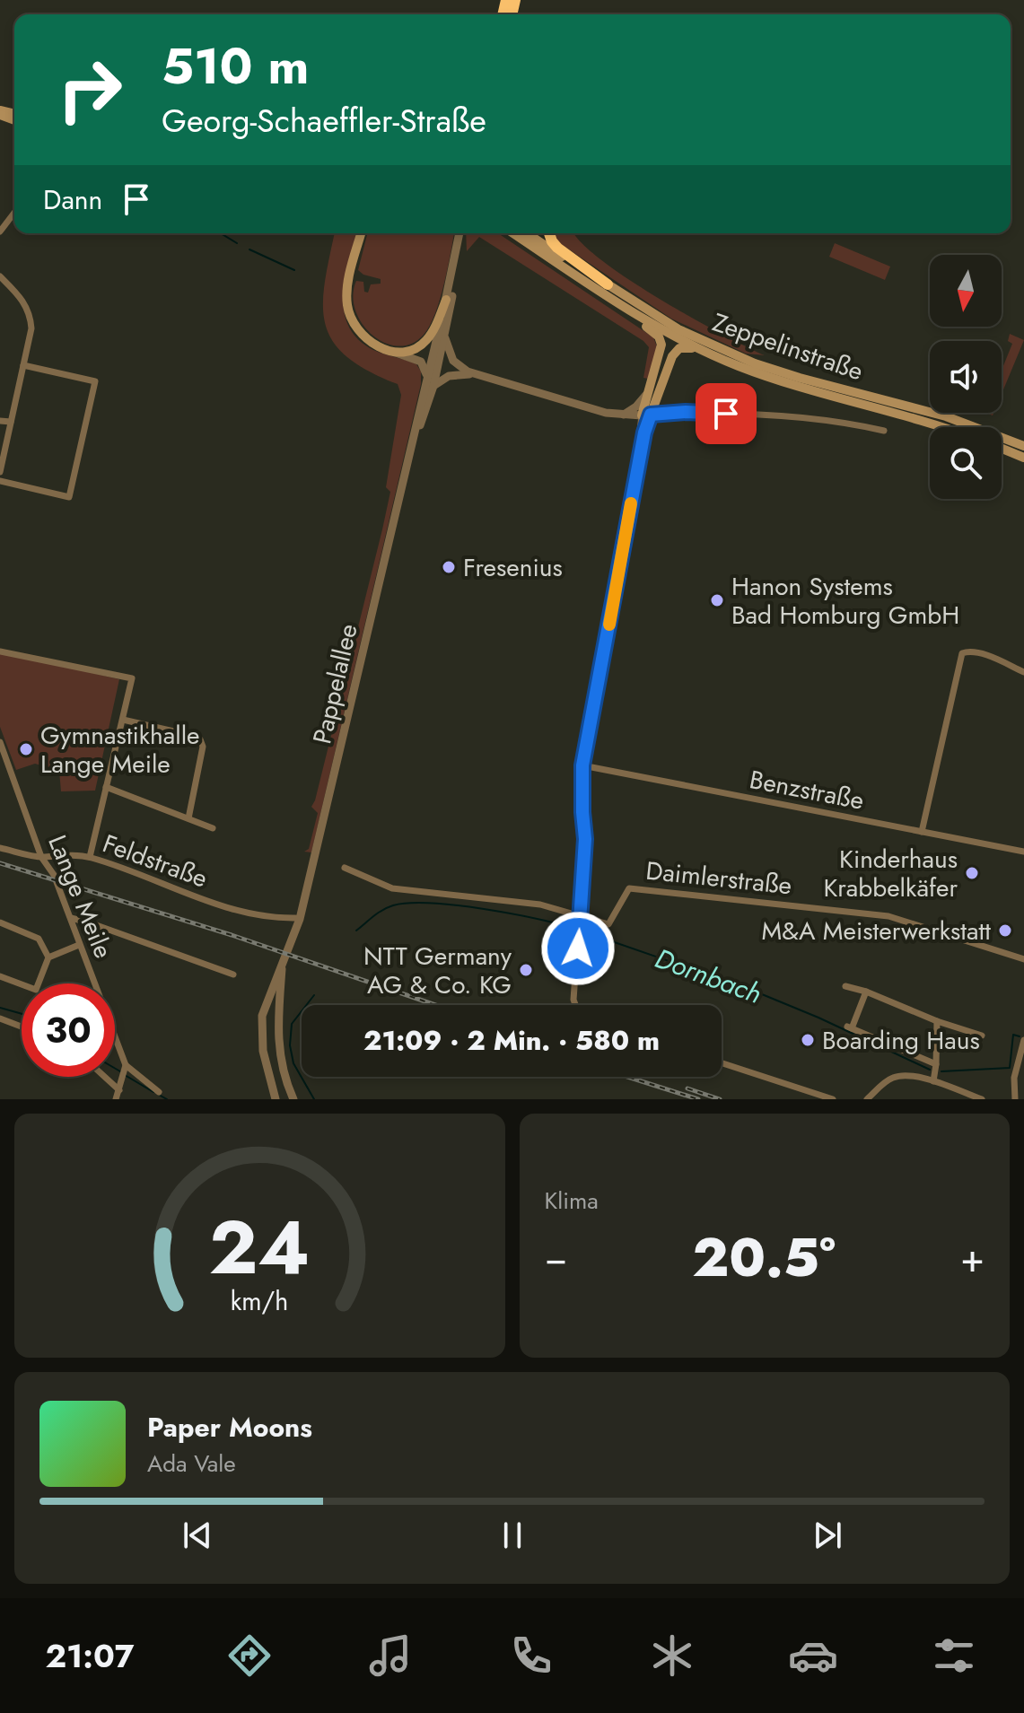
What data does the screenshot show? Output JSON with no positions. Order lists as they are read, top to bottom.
{
  "streets": {
    "main road": ["Zeppelinstraße"],
    "street": [
      "Pappelallee",
      "Benzstraße",
      "Feldstraße",
      "Daimlerstraße",
      "Lange Meile"
    ]
  },
  "crossings": [
    ["Pappelallee", "Feldstraße"],
    ["Feldstraße", "Lange Meile"]
  ],
  "water": ["Dornbach"],
  "places": [
    "Fresenius",
    "Hanon Systems Bad Homburg GmbH",
    "Gymnastikhalle Lange Meile",
    "Kinderhaus Krabbelkäfer",
    "M&A Meisterwerkstatt",
    "NTT Germany AG & Co. KG",
    "Boarding Haus"
  ],
  "north": "bottom",
  "page": {
    "turn": ["510 m", "Georg-Schaeffler-Straße"],
    "then": "Dann",
    "limit": "30",
    "trip": "21:09 · 2 Min. · 580 m",
    "tile": "Klima",
    "heat": ["−", "20.5°", "+"],
    "song": ["Paper Moons", "Ada Vale"],
    "tabs": "21:07",
    "gauge": ["24", "km/h"]
  }
}
